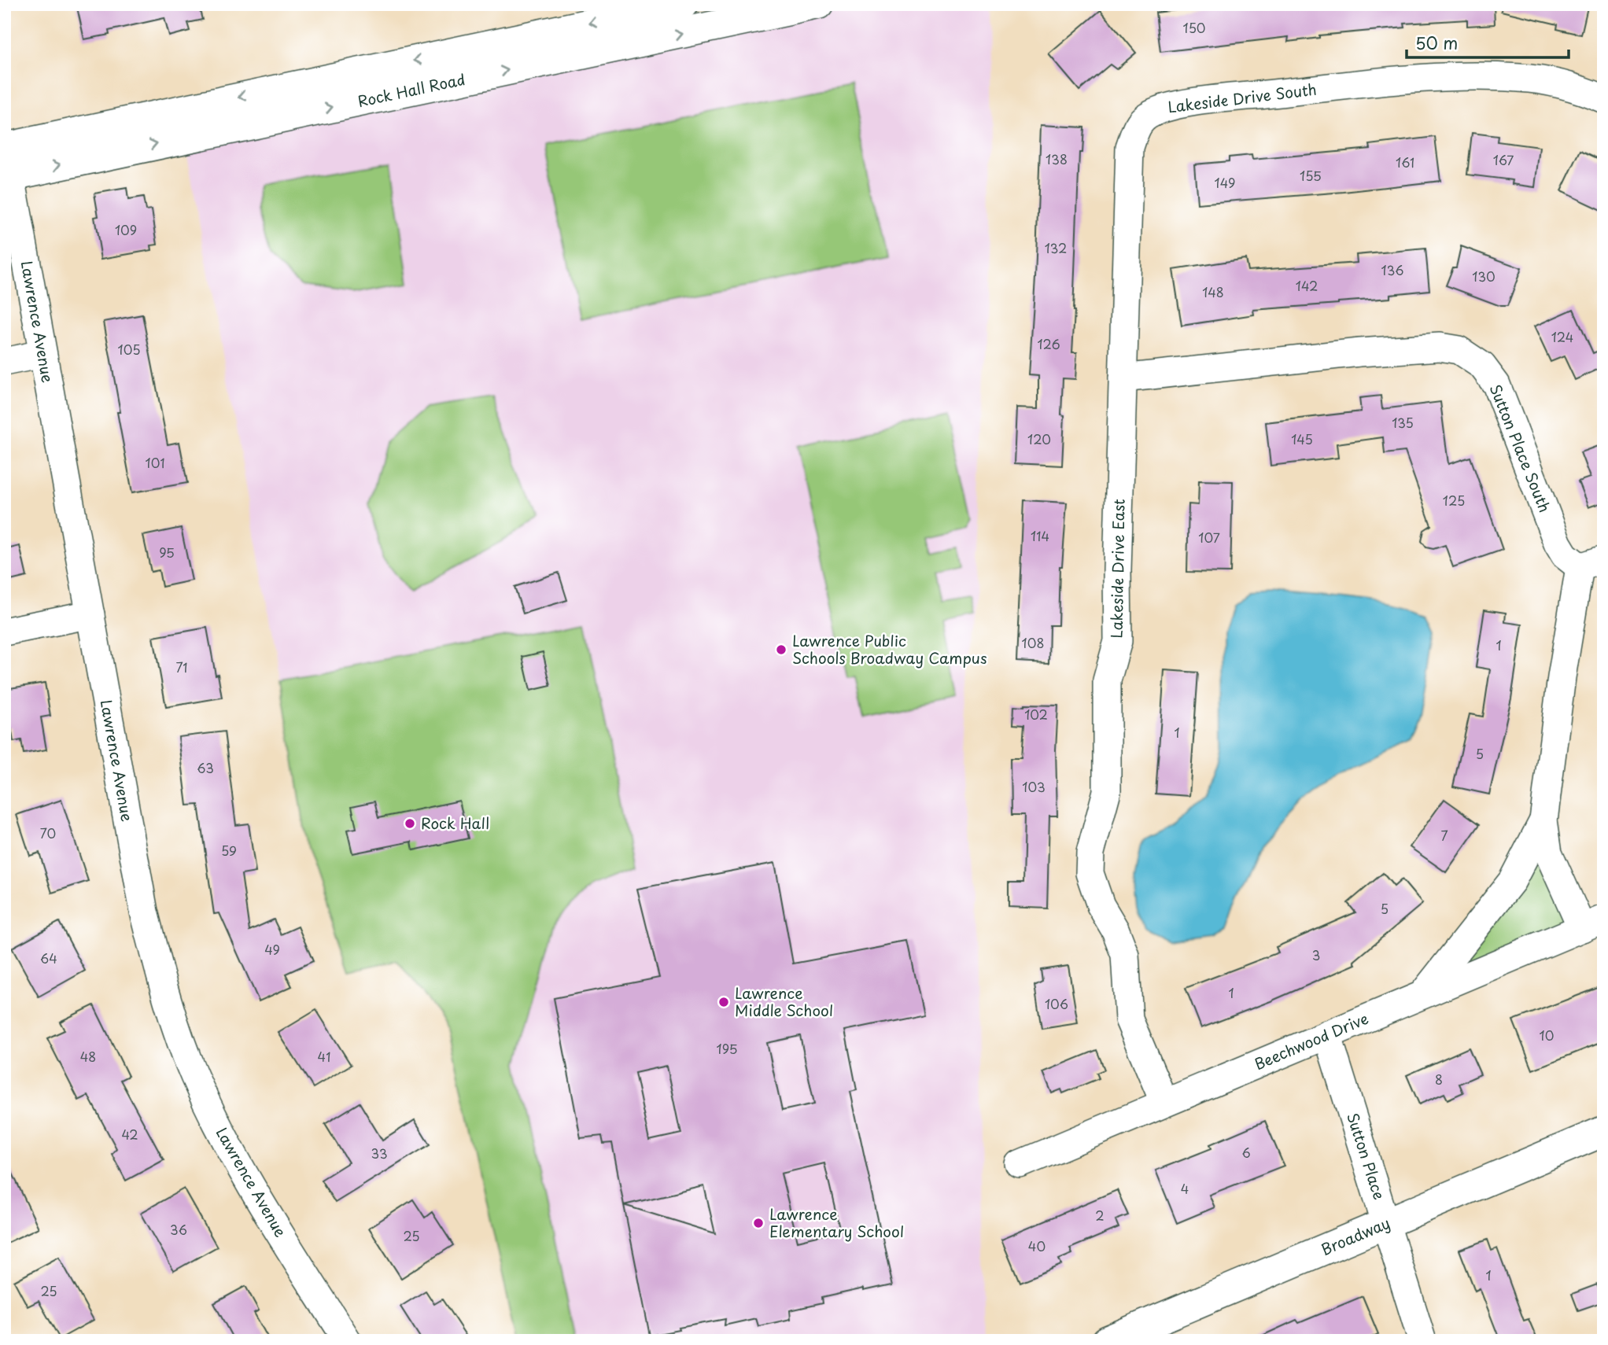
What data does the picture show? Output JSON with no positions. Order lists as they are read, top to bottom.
{
  "streets": {
    "main road": ["Rock Hall Road", "Broadway"],
    "street": [
      "Lakeside Drive South",
      "Lawrence Avenue",
      "Sutton Place South",
      "Lakeside Drive East",
      "Beechwood Drive",
      "Sutton Place"
    ]
  },
  "crossings": [
    ["Rock Hall Road", "Lawrence Avenue"],
    ["Lakeside Drive South", "Sutton Place South"],
    ["Lakeside Drive South", "Lakeside Drive East"],
    ["Sutton Place South", "Lakeside Drive East"],
    ["Sutton Place South", "Beechwood Drive"],
    ["Lakeside Drive East", "Beechwood Drive"],
    ["Beechwood Drive", "Sutton Place"],
    ["Sutton Place", "Broadway"]
  ],
  "places": [
    "Lawrence Public Schools Broadway Campus",
    "Rock Hall",
    "Lawrence Middle School",
    "Lawrence Elementary School"
  ],
  "house_numbers": [
    "150",
    "138",
    "167",
    "161",
    "155",
    "149",
    "109",
    "132",
    "136",
    "130",
    "142",
    "148",
    "124",
    "126",
    "105",
    "135",
    "120",
    "145",
    "101",
    "125",
    "114",
    "107",
    "95",
    "108",
    "1",
    "71",
    "102",
    "1",
    "5",
    "63",
    "103",
    "70",
    "7",
    "59",
    "5",
    "49",
    "3",
    "64",
    "1",
    "106",
    "10",
    "195",
    "48",
    "41",
    "8",
    "42",
    "6",
    "33",
    "4",
    "2",
    "36",
    "25",
    "40",
    "1",
    "25"
  ],
  "scale_bar": "50 m"
}
